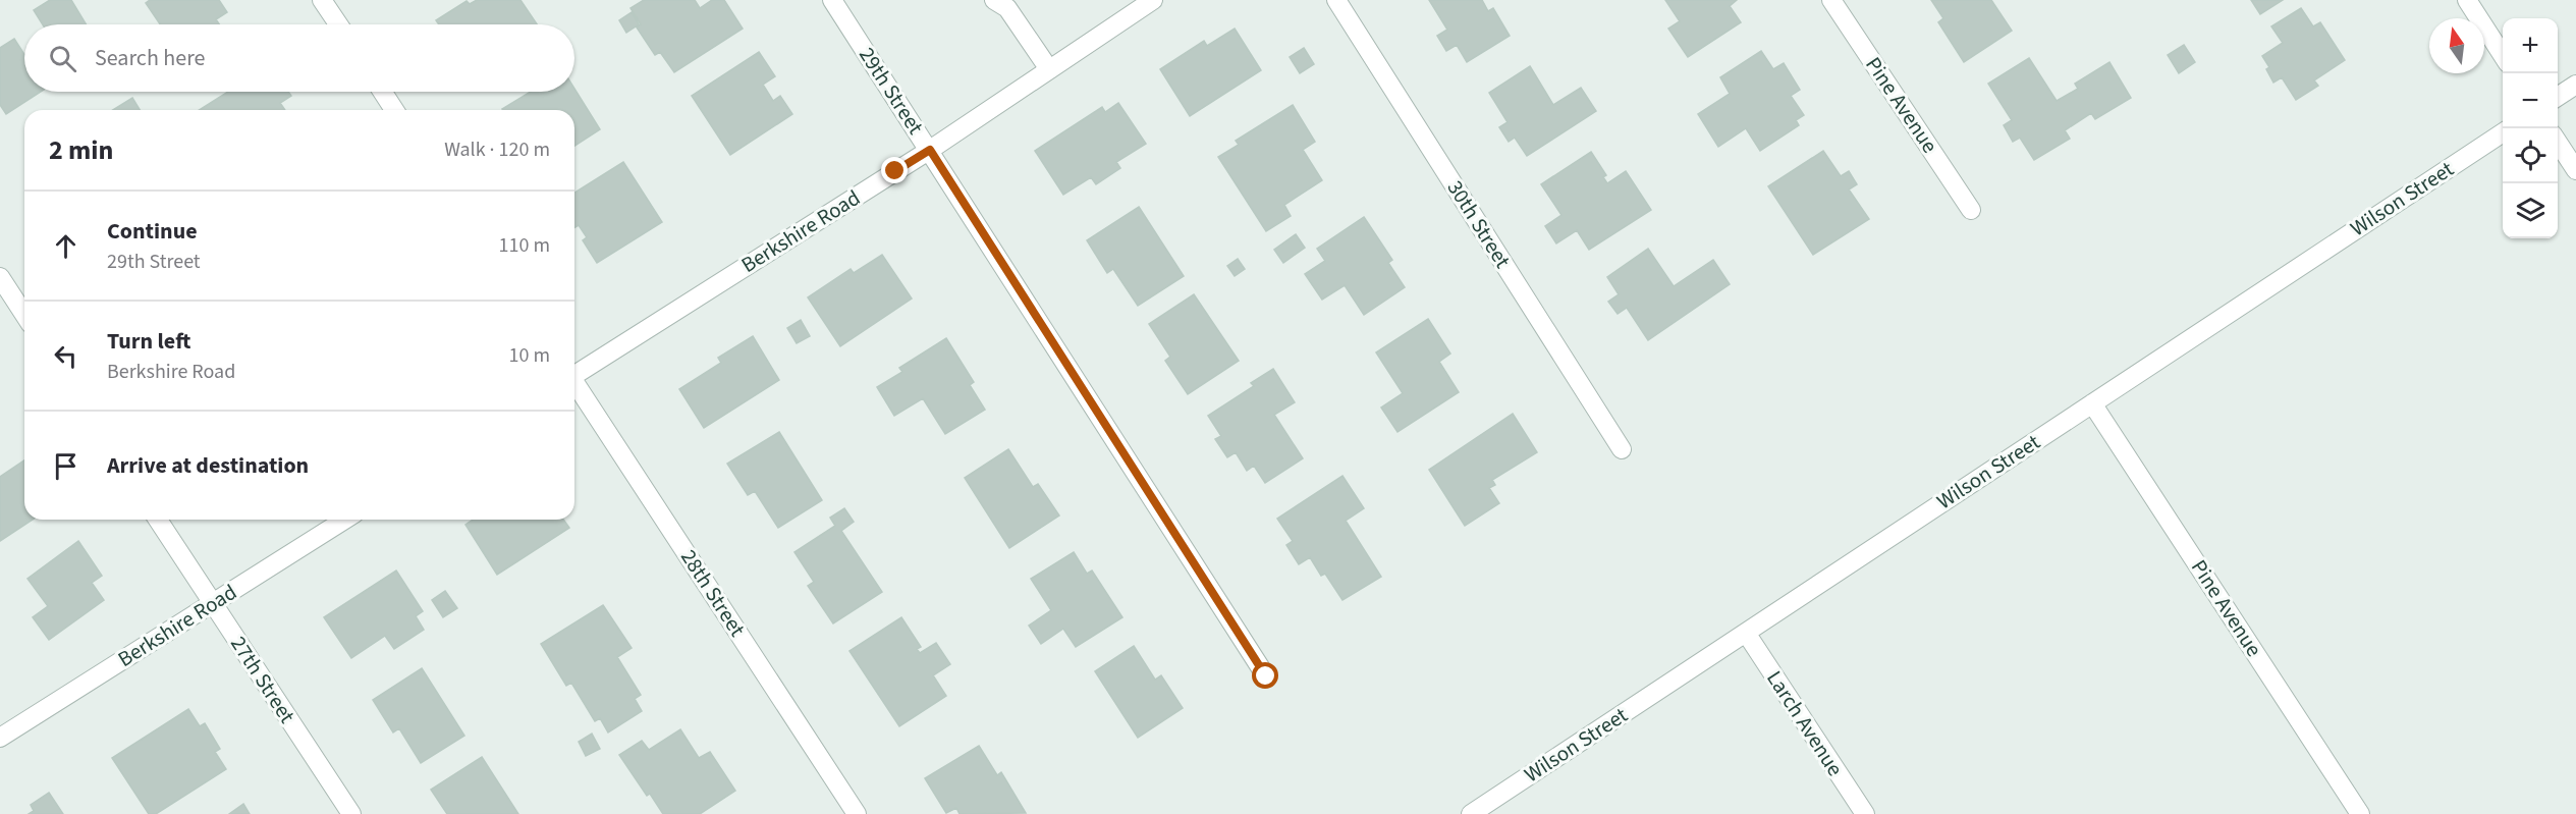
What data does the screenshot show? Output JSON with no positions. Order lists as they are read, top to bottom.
{
  "streets": {
    "street": [
      "29th Street",
      "Pine Avenue",
      "Wilson Street",
      "30th Street",
      "Berkshire Road",
      "28th Street",
      "27th Street",
      "Larch Avenue"
    ]
  },
  "crossings": [
    ["29th Street", "Berkshire Road"],
    ["Pine Avenue", "Wilson Street"],
    ["Wilson Street", "Larch Avenue"],
    ["Berkshire Road", "27th Street"]
  ],
  "north": "top",
  "page": {
    "map_buttons": ["+", "−"],
    "search": "Search here",
    "heading": ["2 min", "Walk · 120 m"],
    "list": [
      ["Continue", "29th Street", "110 m"],
      ["Turn left", "Berkshire Road", "10 m"],
      "Arrive at destination"
    ]
  }
}
